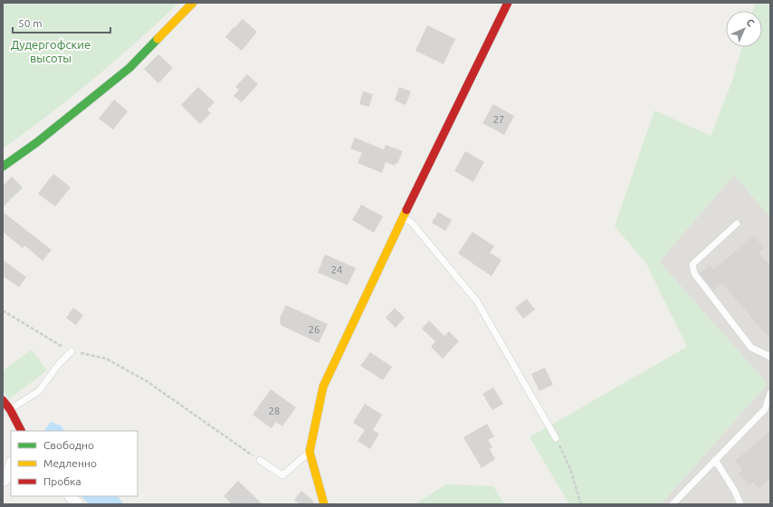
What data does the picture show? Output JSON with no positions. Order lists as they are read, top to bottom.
{
  "parks": ["Дудергофские высоты"],
  "house_numbers": [
    "27",
    "24",
    "26",
    "28"
  ],
  "legend": ["Свободно", "Медленно", "Пробка"],
  "scale_bar": "50 m",
  "north": "top right"
}
